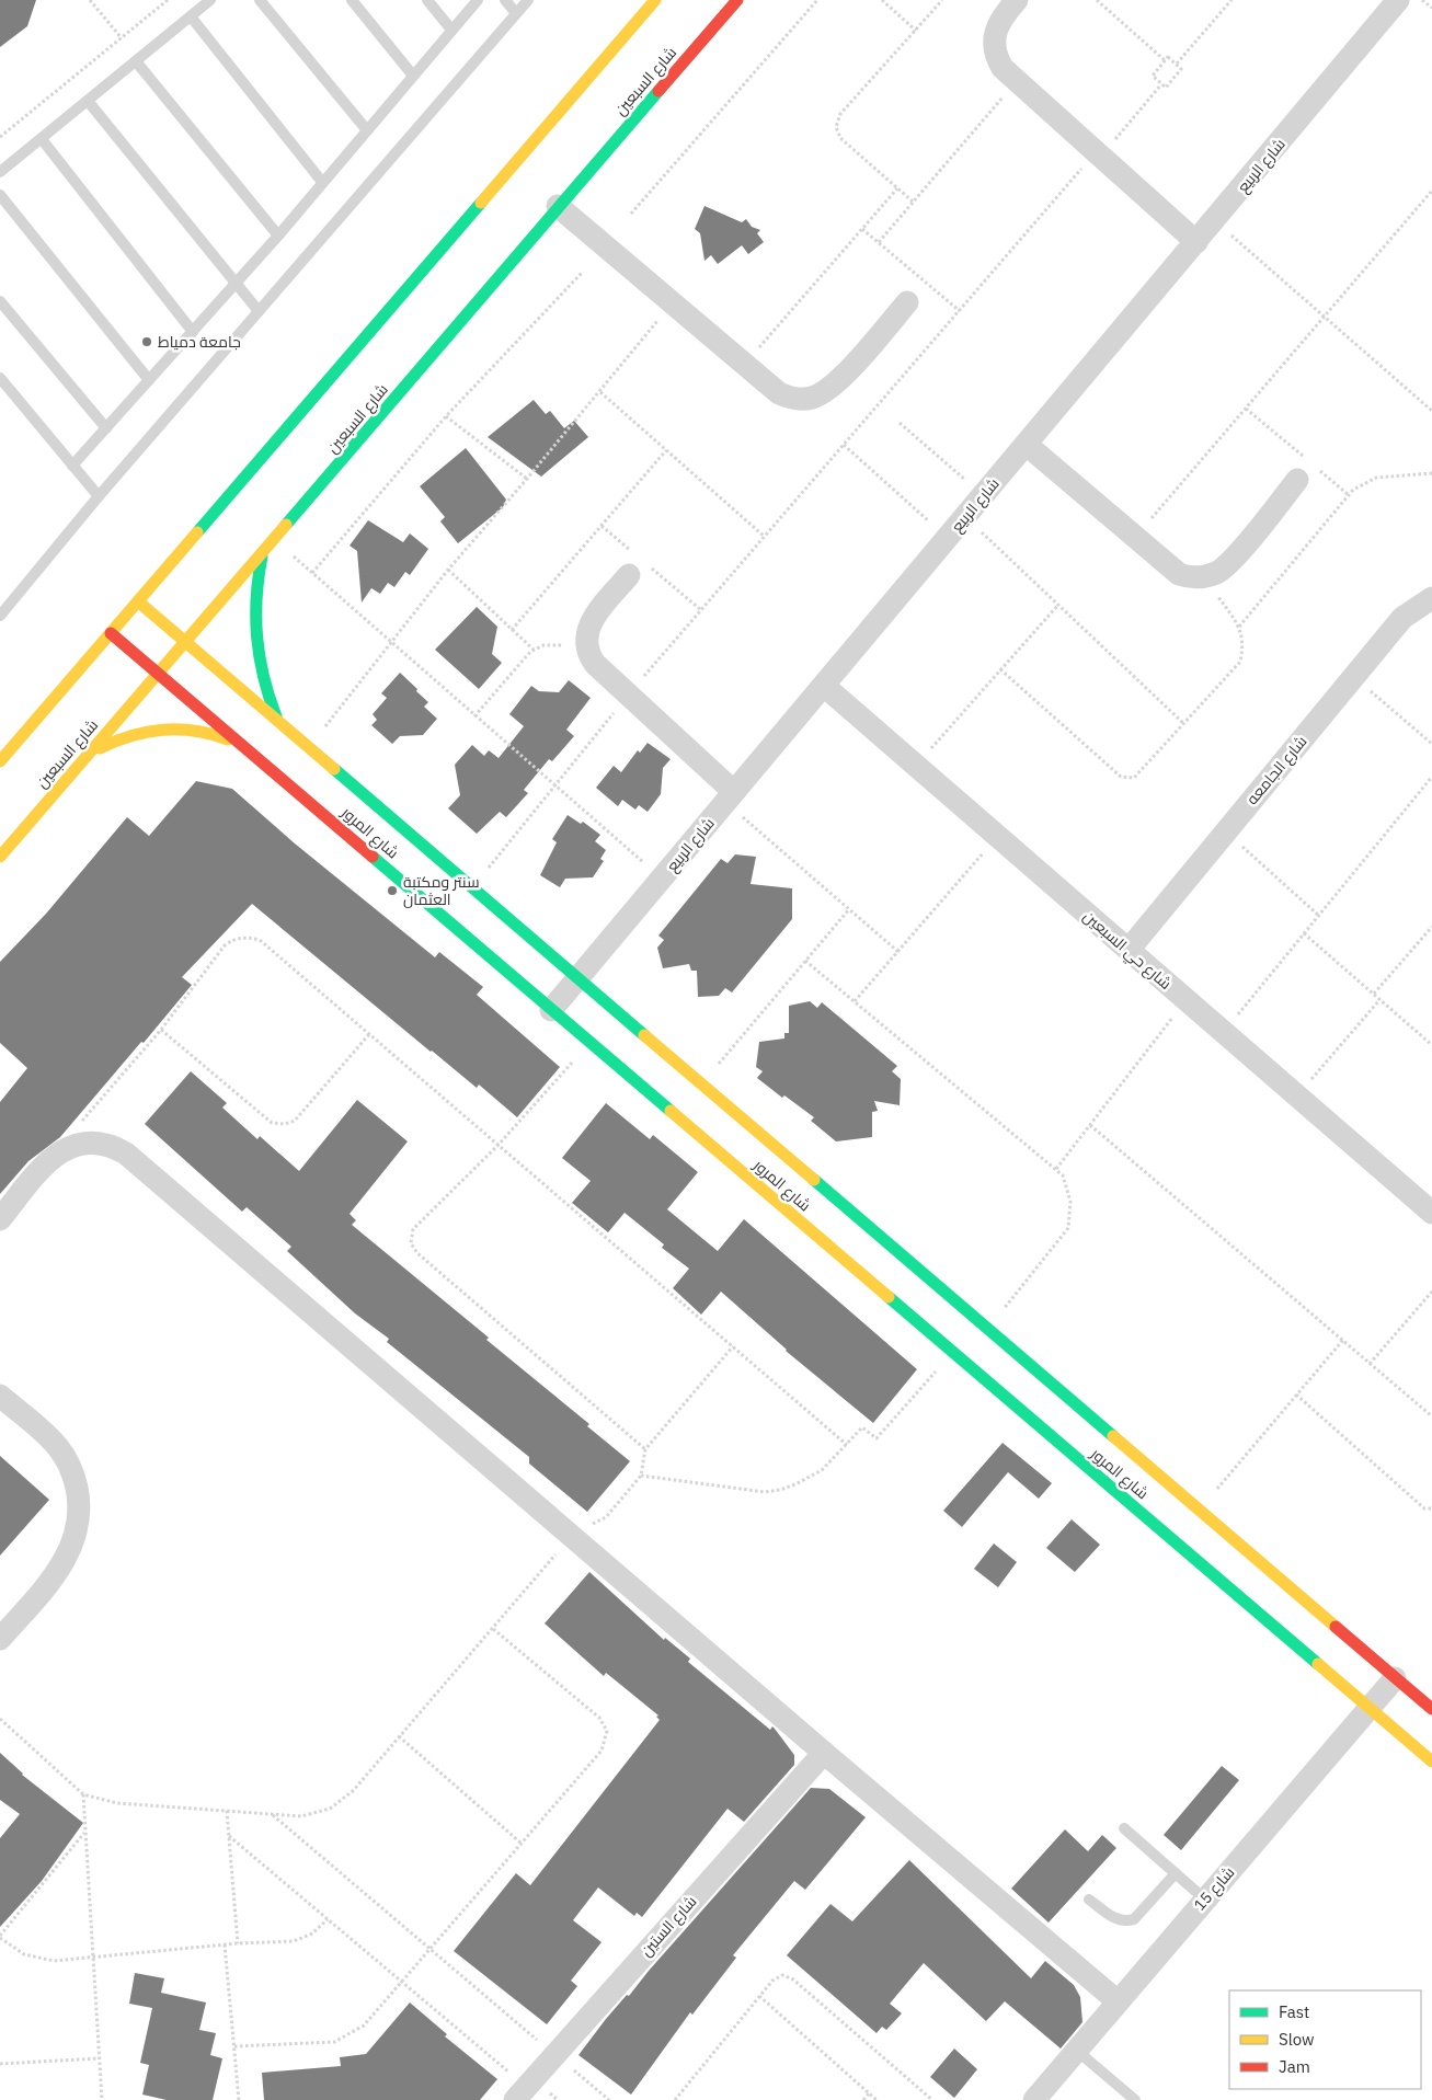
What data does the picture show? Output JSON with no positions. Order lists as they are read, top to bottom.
{
  "streets": {
    "street": [
      "شارع السبعين",
      "شارع الربيع",
      "شارع الجامعه",
      "شارع المرور",
      "شارع حي السبعين",
      "شارع 15",
      "شارع الستين"
    ]
  },
  "crossings": [
    ["شارع السبعين", "شارع المرور"],
    ["شارع الربيع", "شارع المرور"],
    ["شارع الربيع", "شارع حي السبعين"],
    ["شارع الجامعه", "شارع حي السبعين"],
    ["شارع المرور", "شارع 15"]
  ],
  "places": ["جامعة دمياط", "سنتر ومكتبة العثمان"],
  "legend": ["Fast", "Slow", "Jam"]
}
